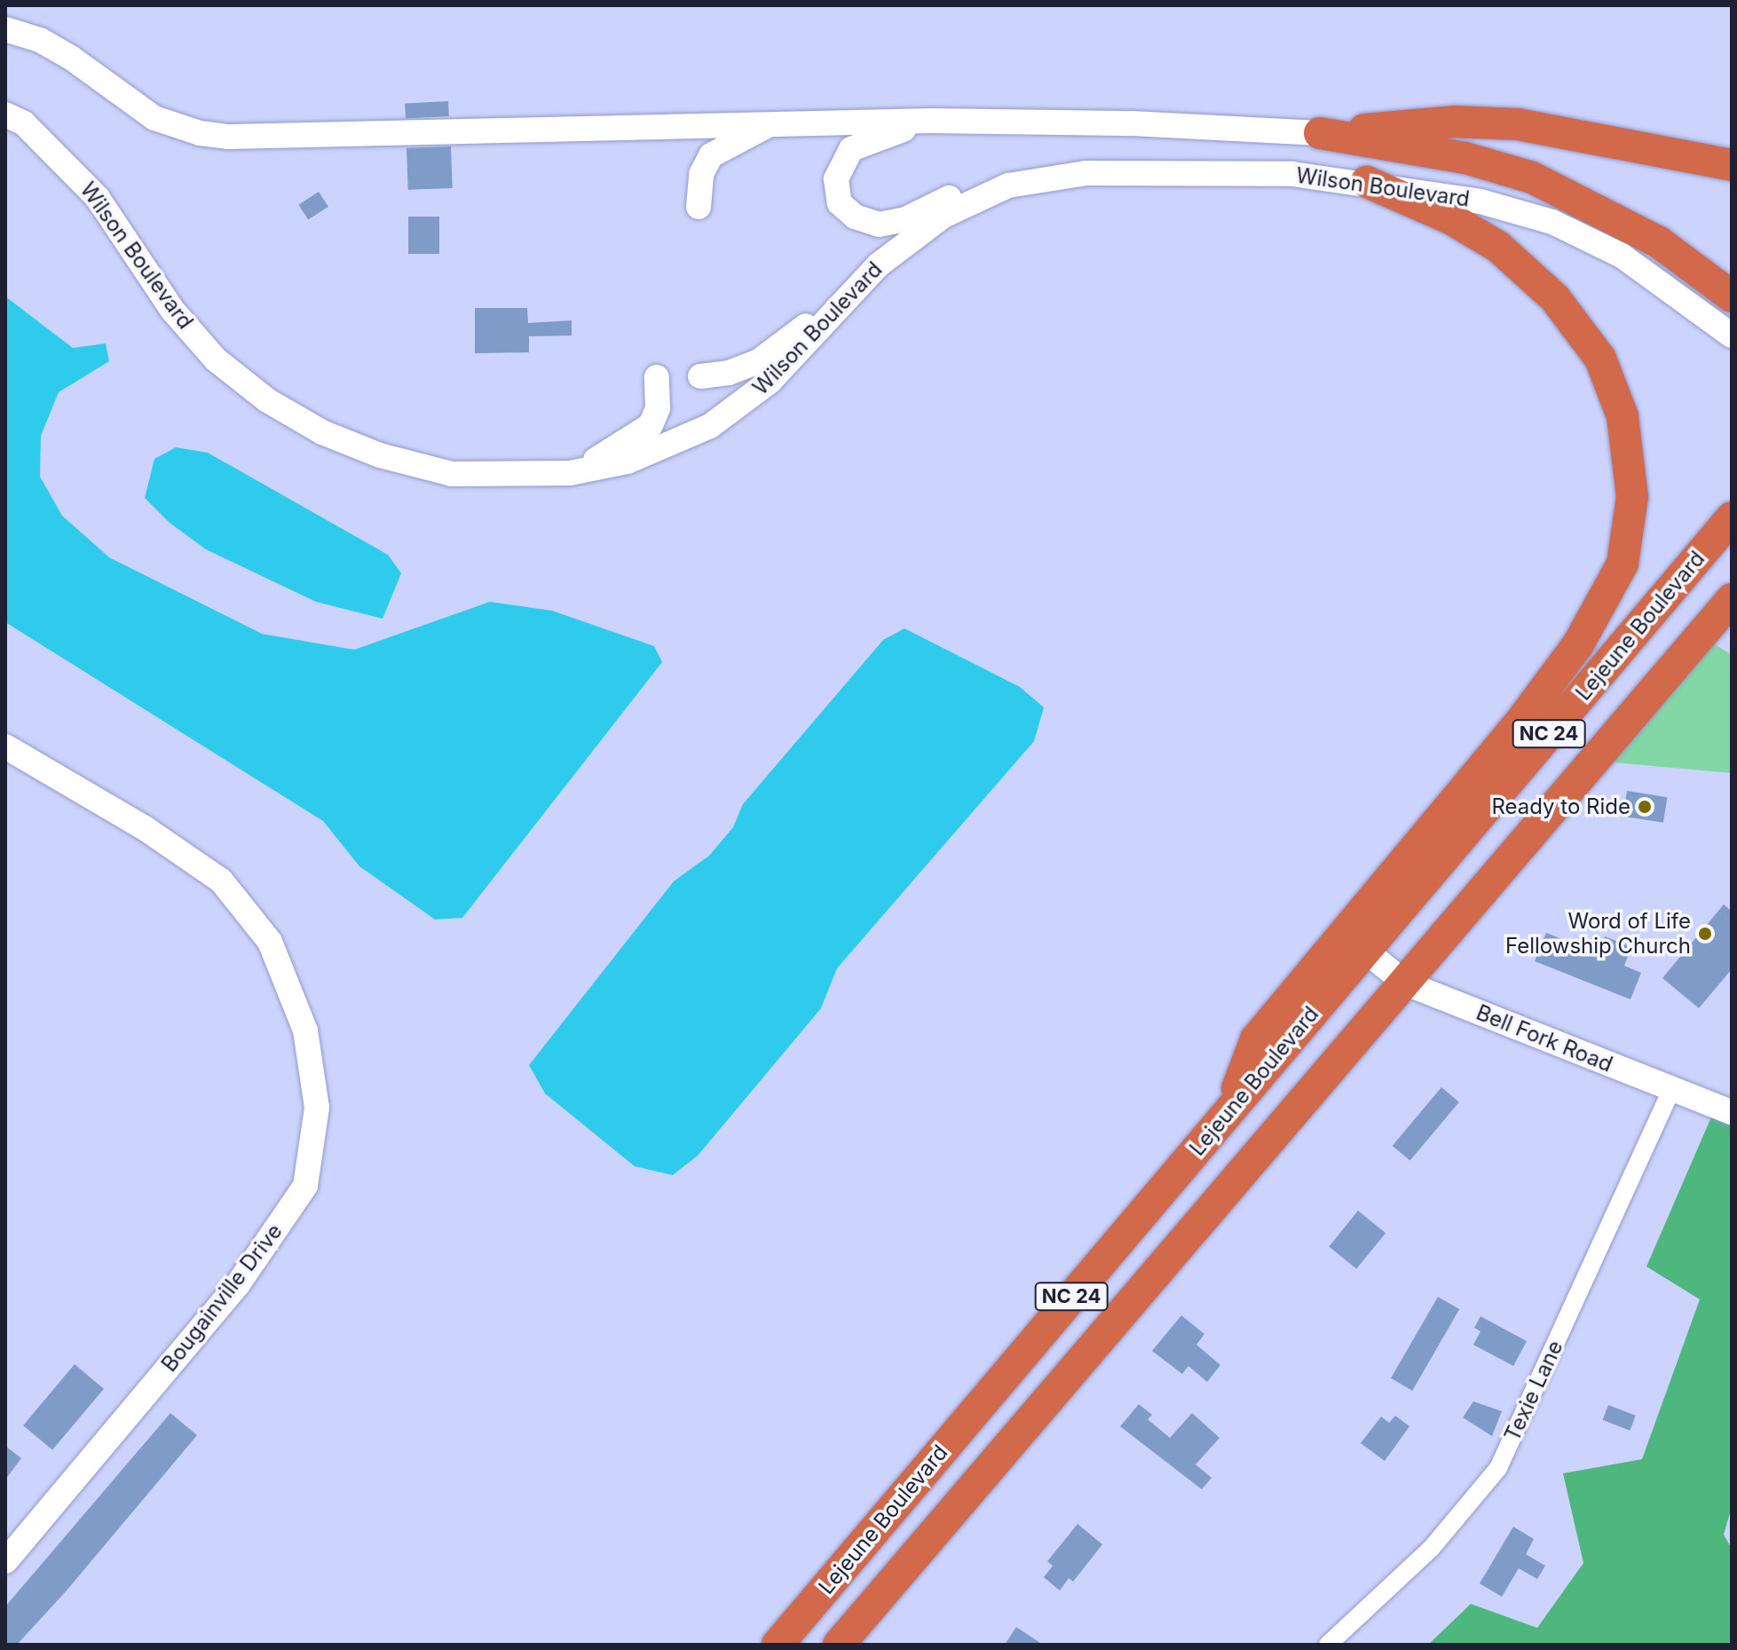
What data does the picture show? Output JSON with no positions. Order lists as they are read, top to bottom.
{
  "streets": {
    "highway": ["Lejeune Boulevard", "NC 24"],
    "main road": ["Wilson Boulevard", "Bell Fork Road", "Bougainville Drive"],
    "street": ["Texie Lane"]
  },
  "crossings": [
    ["Lejeune Boulevard", "Bell Fork Road"],
    ["NC 24", "Bell Fork Road"],
    ["Bell Fork Road", "Texie Lane"]
  ],
  "places": ["Ready to Ride", "Word of Life Fellowship Church"]
}
